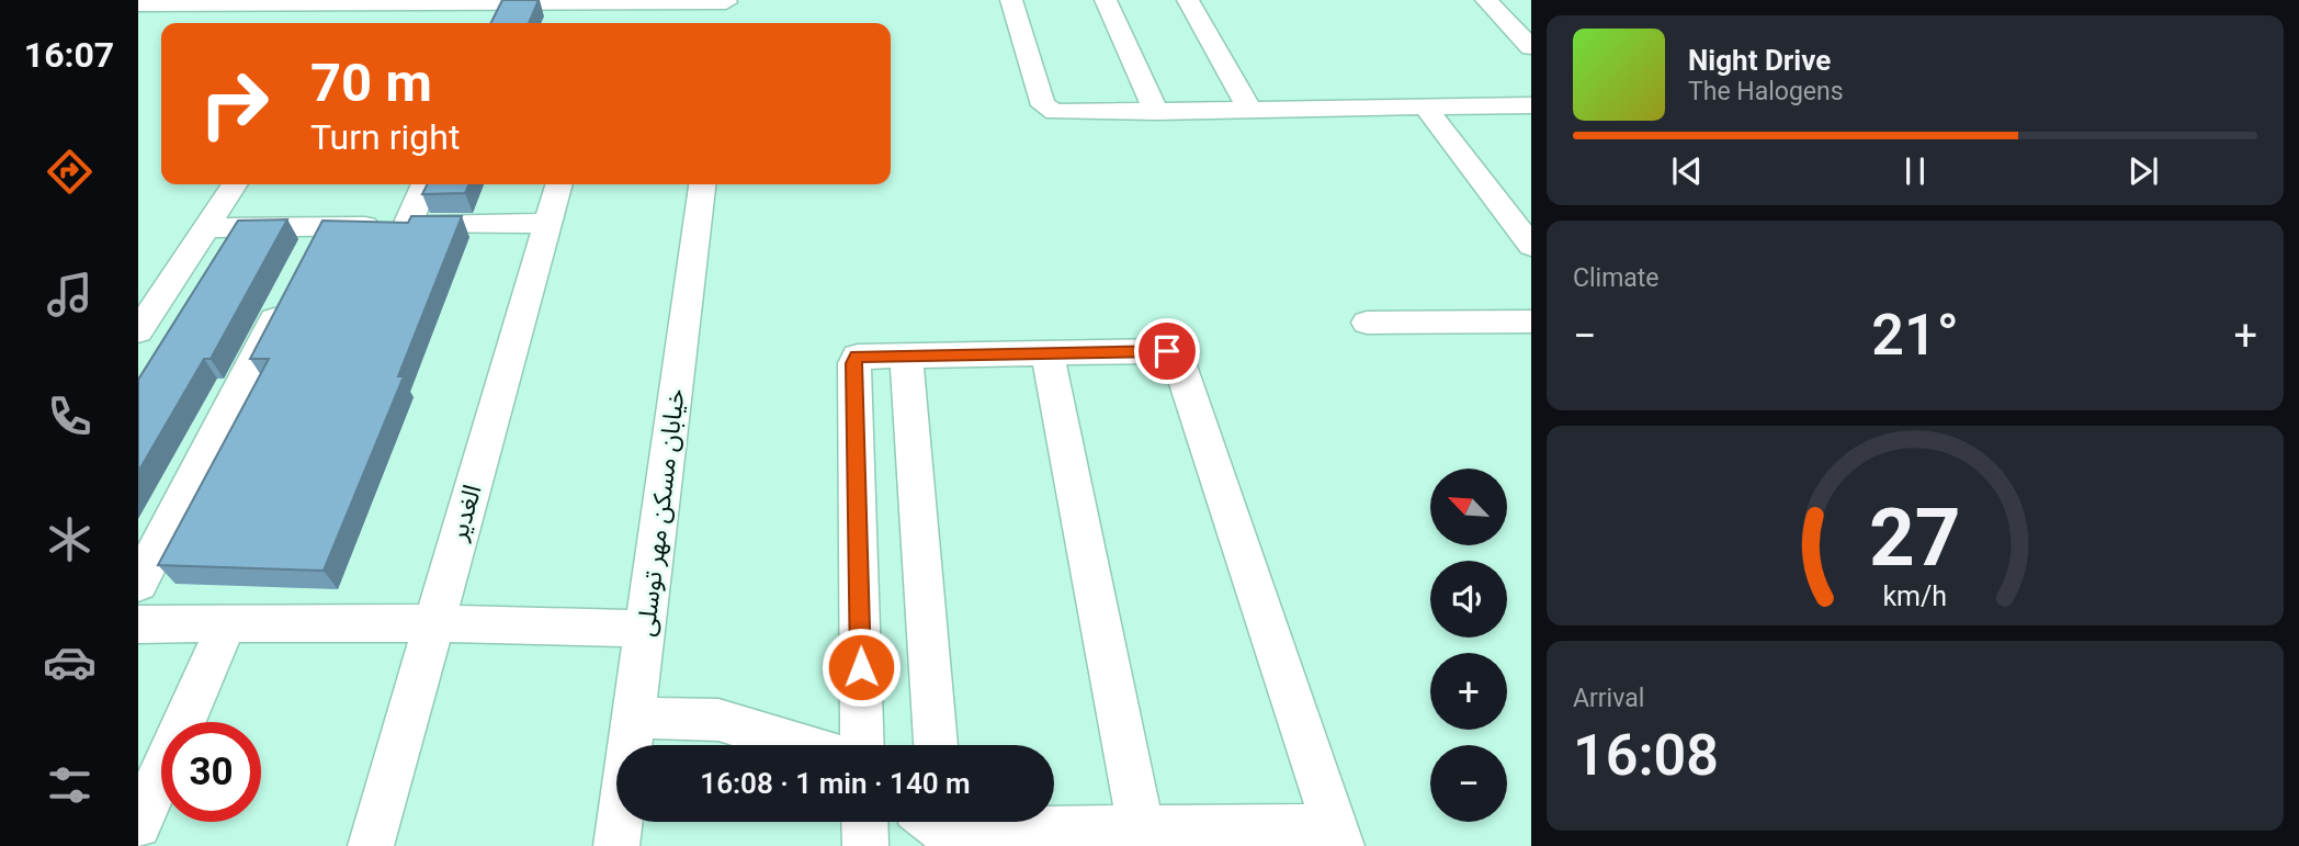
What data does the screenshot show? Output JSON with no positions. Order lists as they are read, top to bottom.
{
  "streets": {
    "street": ["الغدیر", "خیابان مسکن مهر توسلی"]
  },
  "north": "top left",
  "page": {
    "tabs": "16:07",
    "turn": ["70 m", "Turn right"],
    "song": ["Night Drive", "The Halogens"],
    "tile": [
      "Climate",
      ["Arrival", "16:08"]
    ],
    "heat": ["−", "21°", "+"],
    "map_buttons": ["+", "−"],
    "limit": "30",
    "trip": "16:08 · 1 min · 140 m",
    "gauge": ["27", "km/h"]
  }
}
